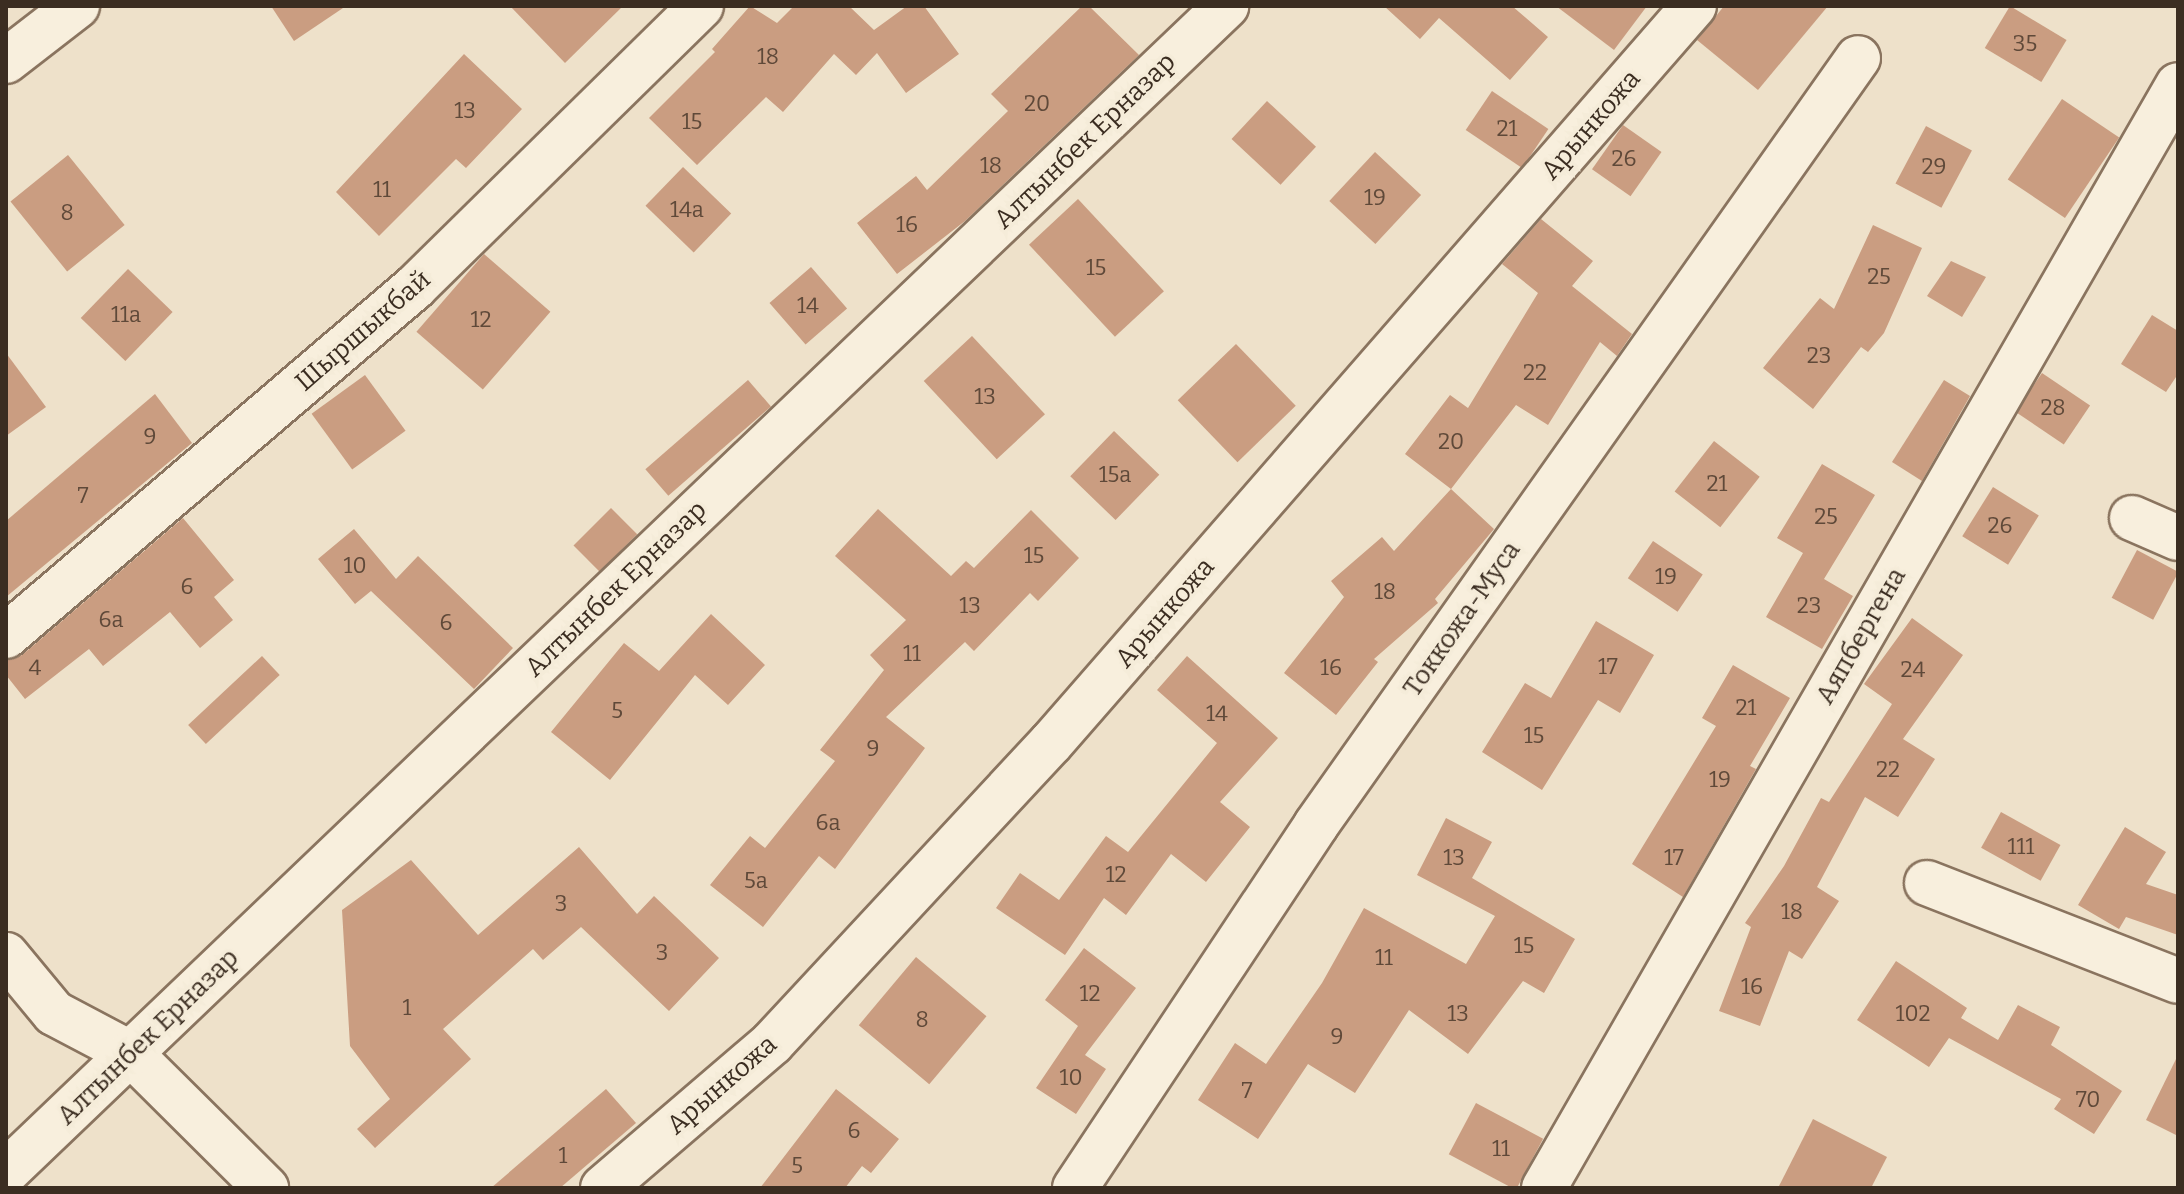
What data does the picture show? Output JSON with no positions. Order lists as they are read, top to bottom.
{
  "streets": {
    "street": [
      "Арынкожа",
      "Алтынбек Ерназар",
      "Шыршыкбай",
      "Токкожа-Муса",
      "Аяпбергена"
    ]
  },
  "house_numbers": [
    "35",
    "18",
    "20",
    "13",
    "15",
    "21",
    "26",
    "18",
    "29",
    "11",
    "19",
    "14а",
    "8",
    "16",
    "15",
    "25",
    "14",
    "11а",
    "12",
    "23",
    "22",
    "13",
    "28",
    "9",
    "20",
    "15а",
    "21",
    "7",
    "25",
    "26",
    "15",
    "10",
    "19",
    "6",
    "18",
    "13",
    "23",
    "6а",
    "6",
    "11",
    "17",
    "4",
    "16",
    "24",
    "21",
    "5",
    "14",
    "15",
    "9",
    "22",
    "19",
    "6а",
    "111",
    "13",
    "17",
    "12",
    "5а",
    "3",
    "18",
    "15",
    "3",
    "11",
    "16",
    "12",
    "1",
    "13",
    "102",
    "8",
    "9",
    "10",
    "7",
    "70",
    "6",
    "11",
    "1",
    "5"
  ]
}
